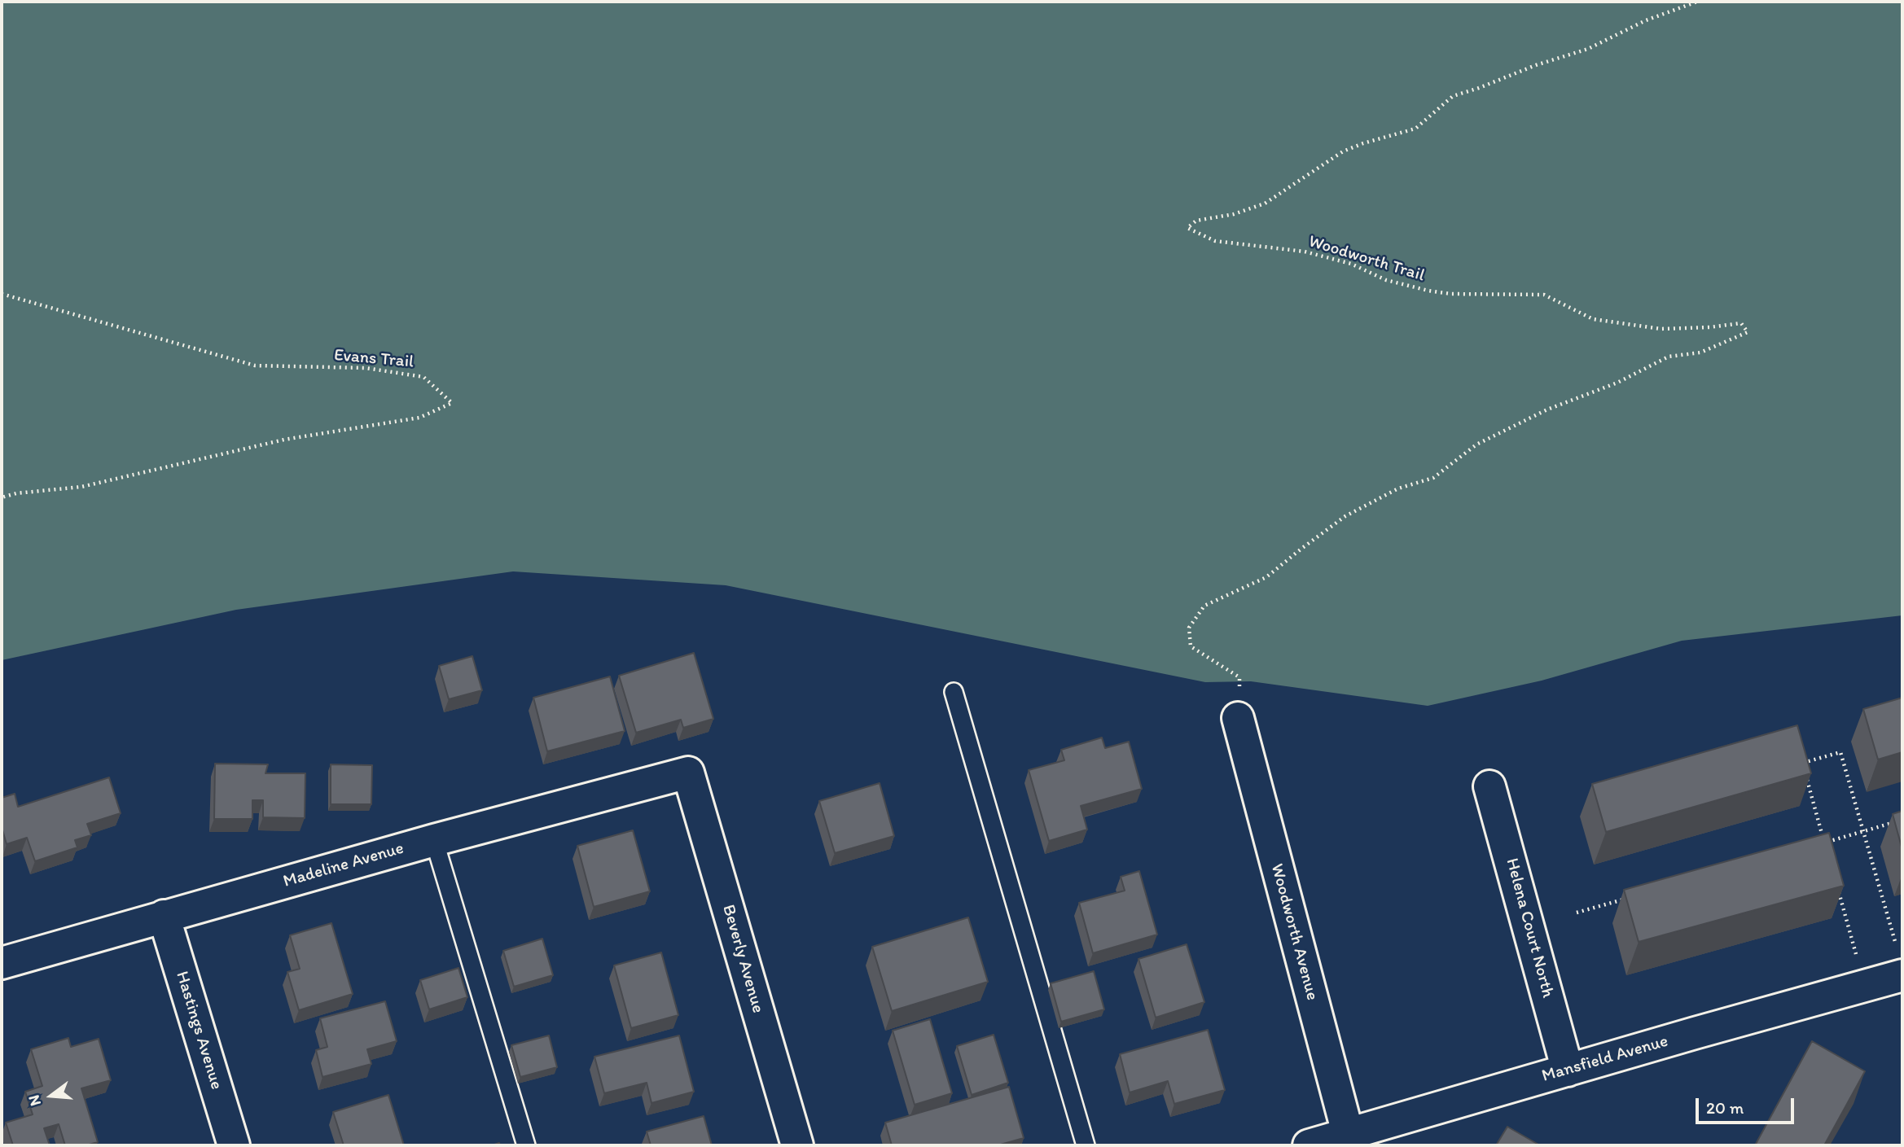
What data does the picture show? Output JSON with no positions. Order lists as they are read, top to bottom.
{
  "streets": {
    "street": [
      "Madeline Avenue",
      "Helena Court North",
      "Woodworth Avenue",
      "Beverly Avenue",
      "Hastings Avenue",
      "Mansfield Avenue"
    ],
    "path": ["Woodworth Trail", "Evans Trail"]
  },
  "crossings": [
    ["Woodworth Trail", "Woodworth Avenue"],
    ["Madeline Avenue", "Beverly Avenue"],
    ["Madeline Avenue", "Hastings Avenue"],
    ["Helena Court North", "Mansfield Avenue"],
    ["Woodworth Avenue", "Mansfield Avenue"]
  ],
  "scale_bar": "20 m",
  "north": "left"
}
